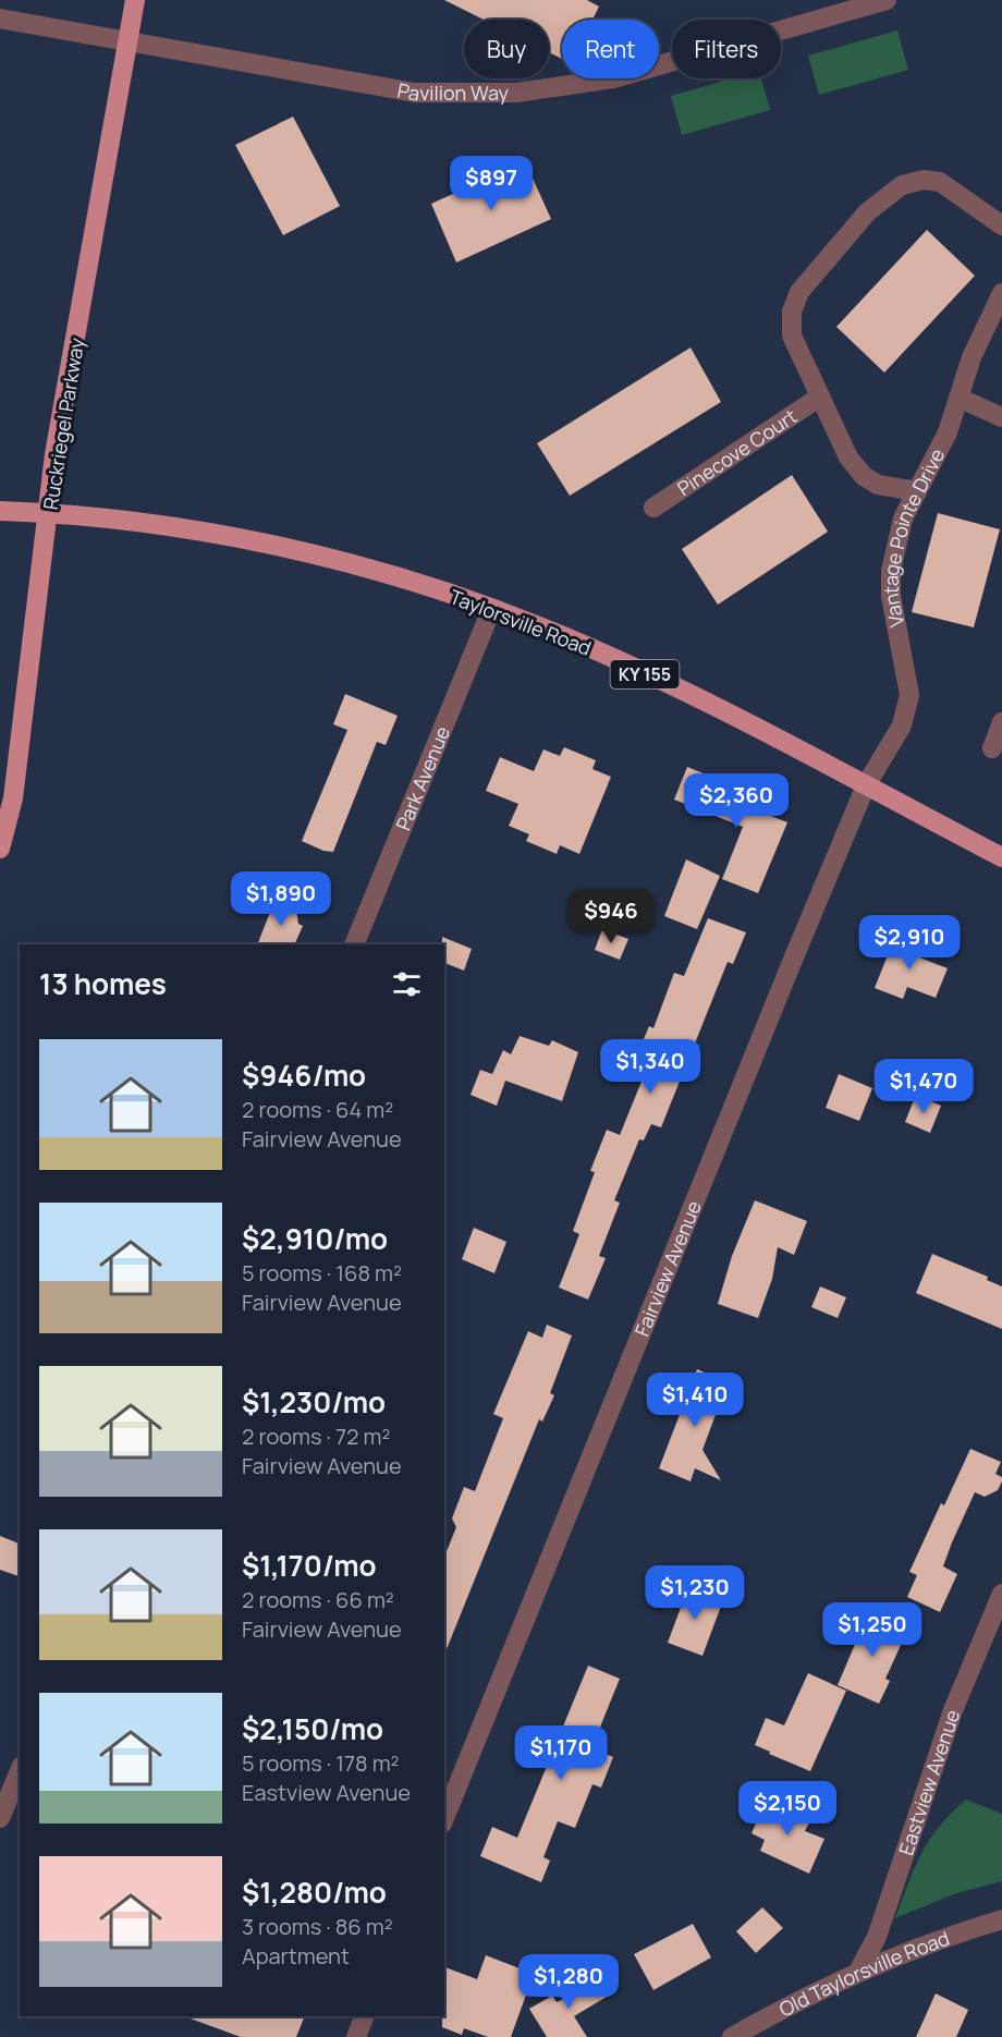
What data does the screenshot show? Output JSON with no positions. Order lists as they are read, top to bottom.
{
  "streets": {
    "main road": ["Ruckriegel Parkway", "Taylorsville Road", "KY 155"],
    "street": [
      "Pavilion Way",
      "Pinecove Court",
      "Vantage Pointe Drive",
      "Park Avenue",
      "Fairview Avenue",
      "Eastview Avenue",
      "Old Taylorsville Road"
    ]
  },
  "crossings": [
    ["Pavilion Way", "Ruckriegel Parkway"],
    ["Ruckriegel Parkway", "Taylorsville Road"],
    ["Vantage Pointe Drive", "Taylorsville Road"],
    ["Vantage Pointe Drive", "Fairview Avenue"],
    ["Taylorsville Road", "Park Avenue"],
    ["Taylorsville Road", "Fairview Avenue"],
    ["Eastview Avenue", "Old Taylorsville Road"]
  ],
  "page": {
    "chip": ["Buy", "Rent", "Filters"],
    "price": [
      "$897",
      "$2,360",
      "$1,890",
      "$946",
      "$2,910",
      "$1,340",
      "$1,470",
      "$1,410",
      "$1,230",
      "$1,250",
      "$1,170",
      "$2,150",
      "$1,280"
    ],
    "heading": "13 homes",
    "list": [
      {
        "name": "$946/mo",
        "note": "2 rooms · 64 m² · Fairview Avenue"
      },
      {
        "name": "$2,910/mo",
        "note": "5 rooms · 168 m² · Fairview Avenue"
      },
      {
        "name": "$1,230/mo",
        "note": "2 rooms · 72 m² · Fairview Avenue"
      },
      {
        "name": "$1,170/mo",
        "note": "2 rooms · 66 m² · Fairview Avenue"
      },
      {
        "name": "$2,150/mo",
        "note": "5 rooms · 178 m² · Eastview Avenue"
      },
      {
        "name": "$1,280/mo",
        "note": "3 rooms · 86 m² · Apartment"
      }
    ]
  }
}
